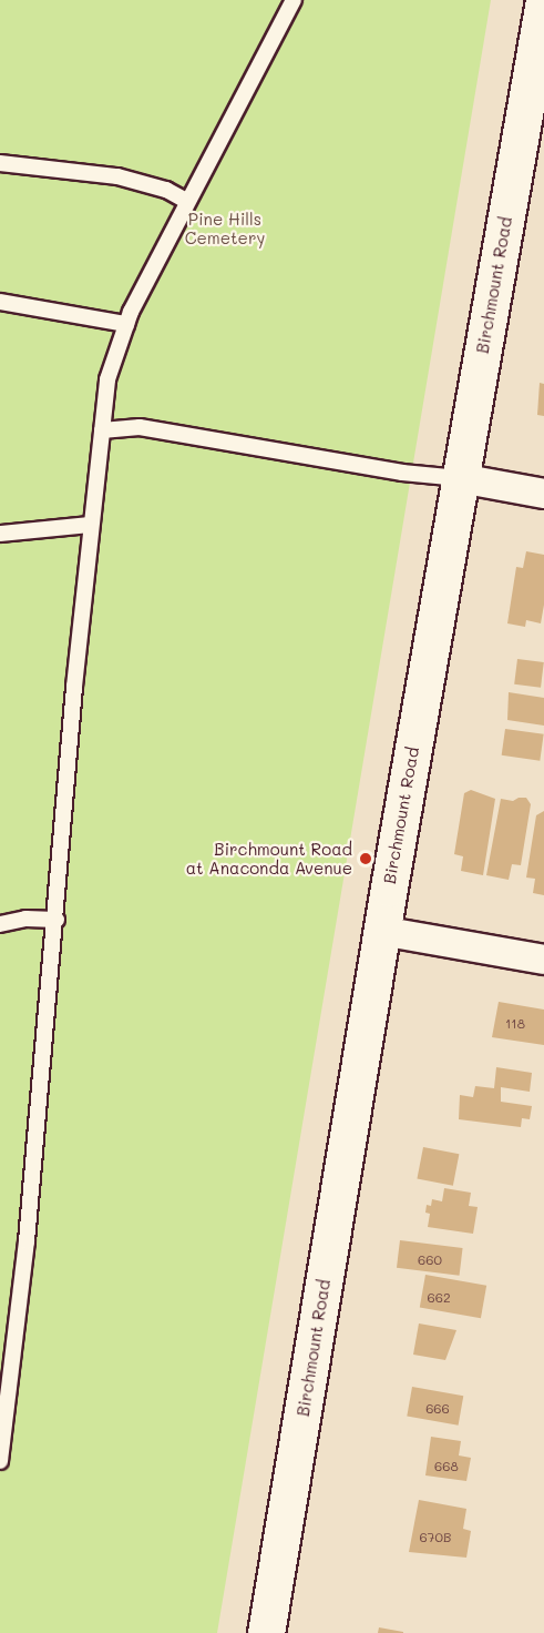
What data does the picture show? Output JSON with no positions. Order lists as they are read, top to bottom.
{
  "streets": {
    "main road": ["Birchmount Road"]
  },
  "parks": ["Pine Hills Cemetery"],
  "places": ["Birchmount Road at Anaconda Avenue"],
  "house_numbers": [
    "118",
    "660",
    "662",
    "666",
    "668",
    "670B"
  ]
}
